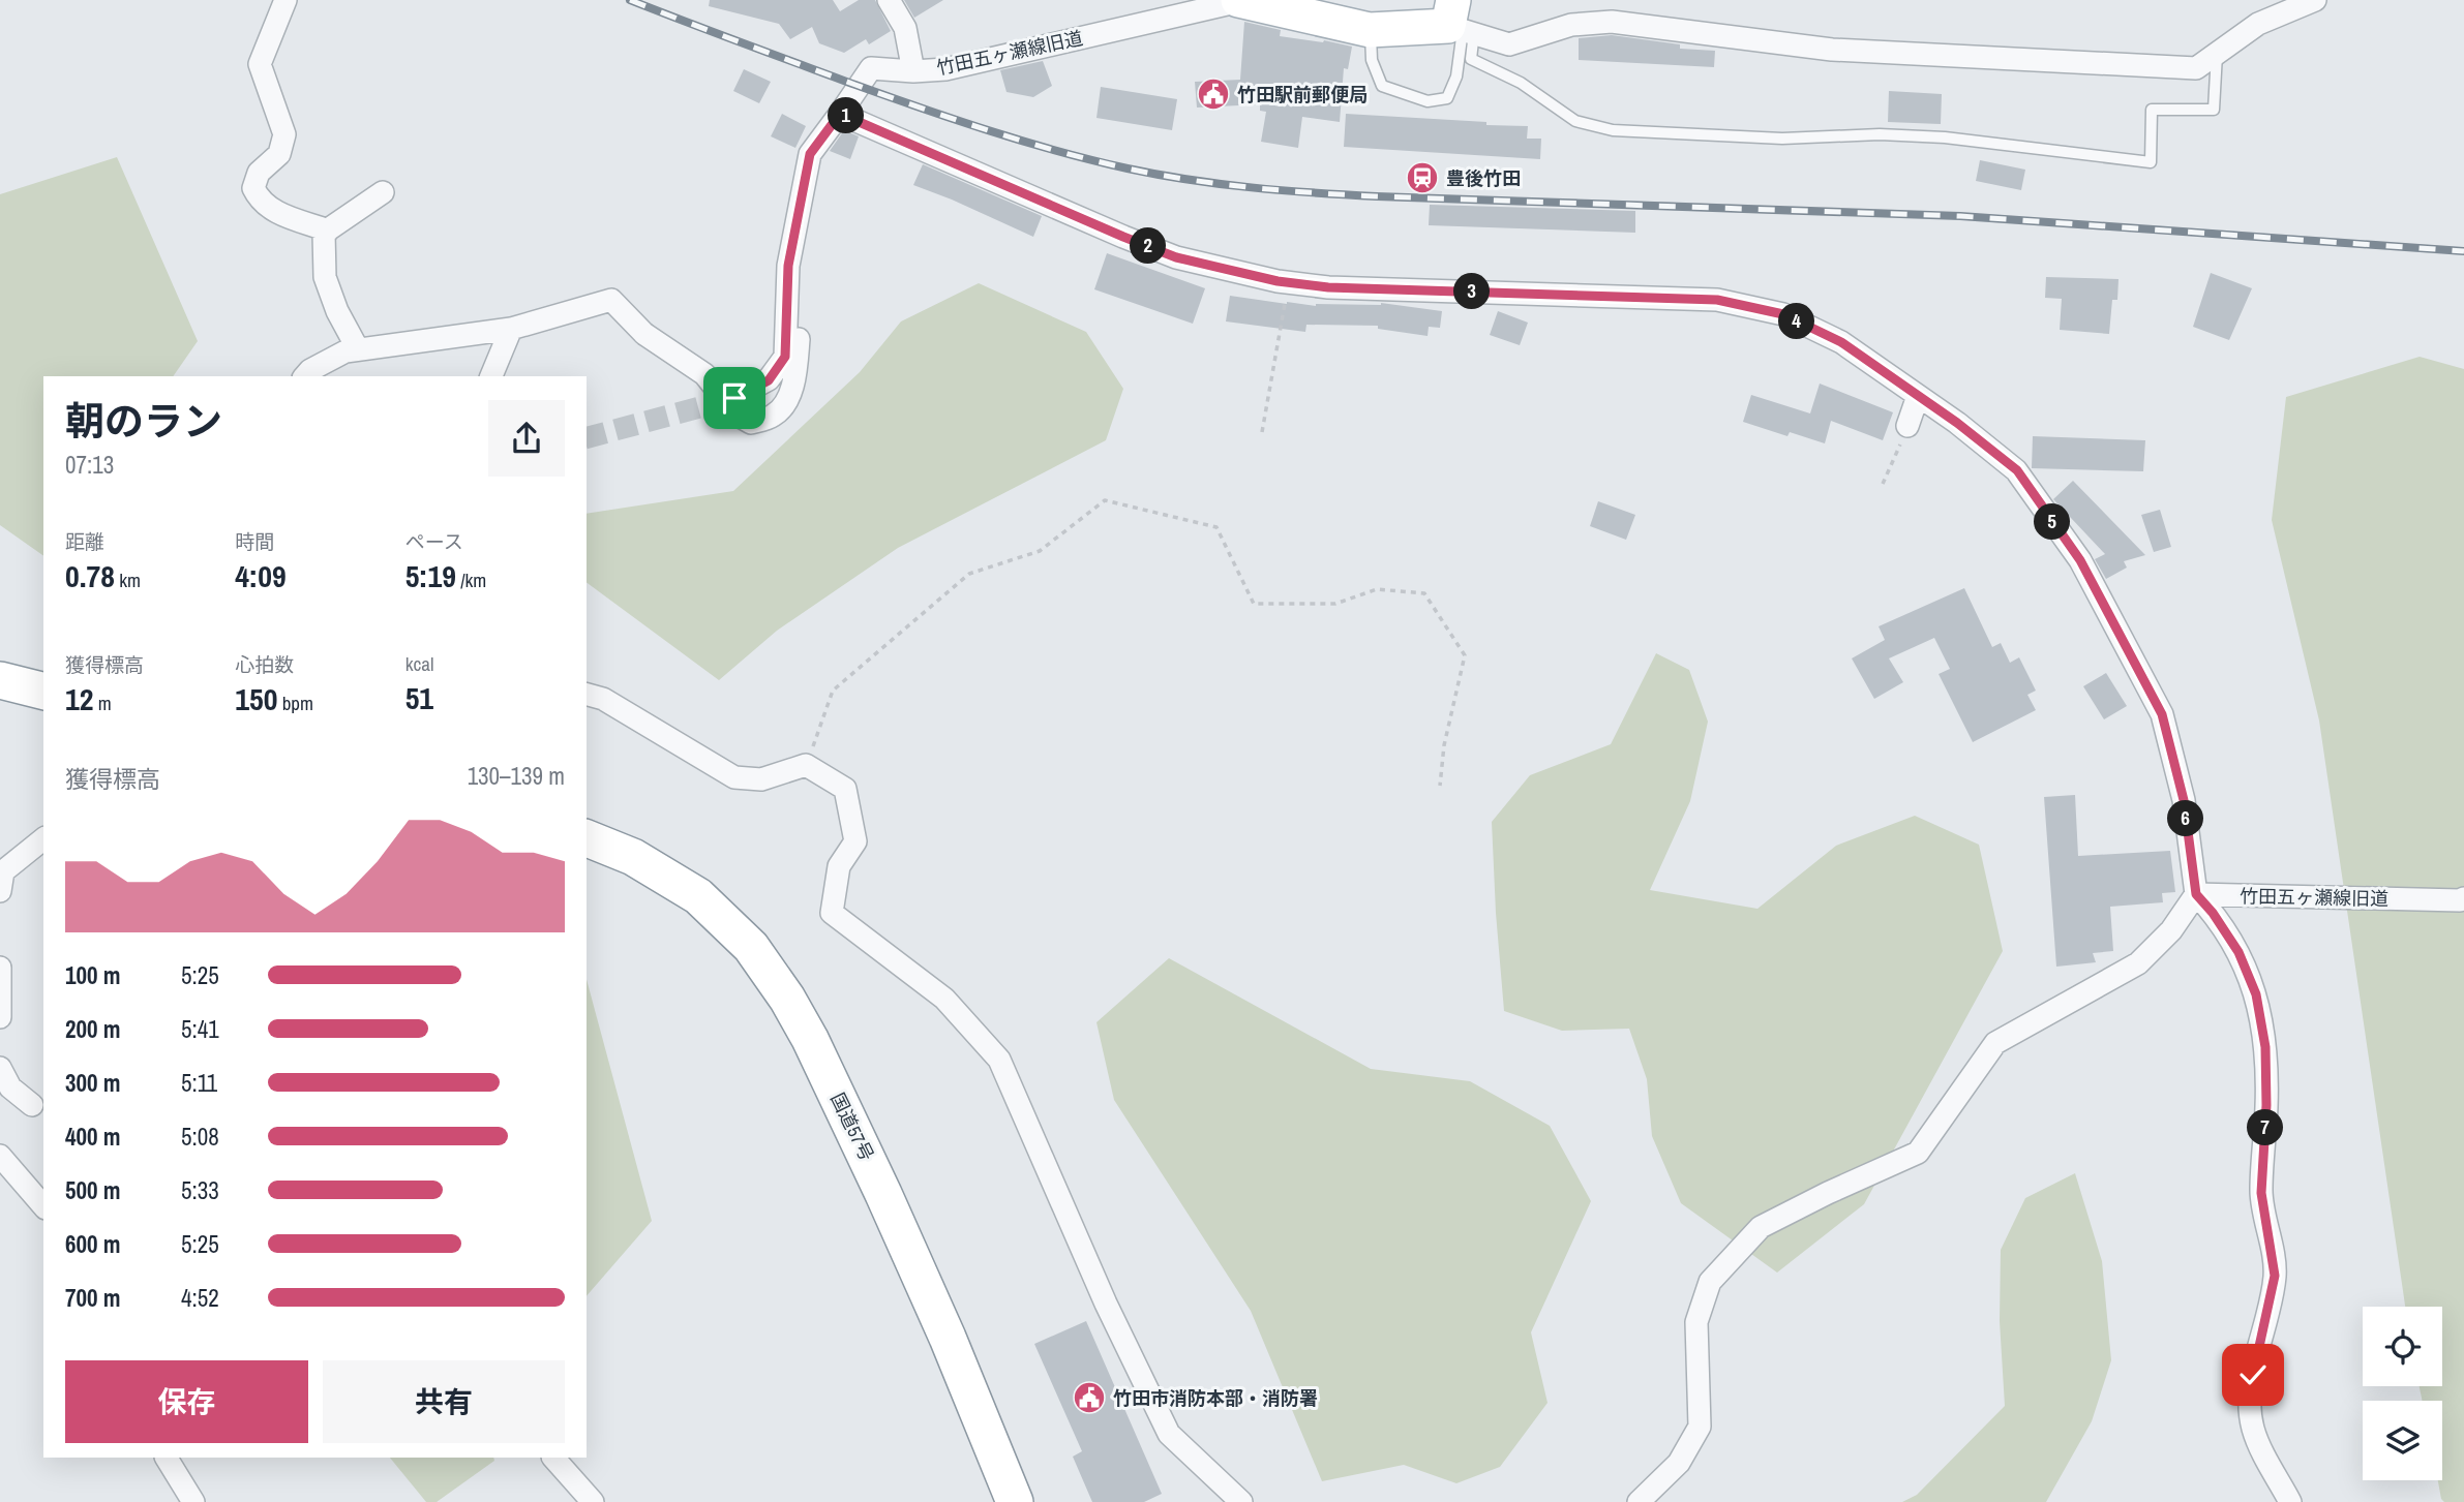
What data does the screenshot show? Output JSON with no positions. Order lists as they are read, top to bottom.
{
  "streets": {
    "highway": ["国道57号"],
    "street": ["竹田五ヶ瀬線旧道"]
  },
  "places": {
    "public building": ["竹田駅前郵便局", "竹田市消防本部・消防署"],
    "station": ["豊後竹田"]
  },
  "page": {
    "pins": [
      "1",
      "2",
      "3",
      "4",
      "5",
      "6",
      "7"
    ],
    "heading": ["朝のラン", "07:13"],
    "stats": [
      ["距離", "0.78 km"],
      ["時間", "4:09"],
      ["ペース", "5:19 /km"],
      ["獲得標高", "12 m"],
      ["心拍数", "150 bpm"],
      ["kcal", "51"]
    ],
    "chart": ["獲得標高", "130–139 m"],
    "list": [
      {
        "name": "100 m",
        "note": "5:25"
      },
      {
        "name": "200 m",
        "note": "5:41"
      },
      {
        "name": "300 m",
        "note": "5:11"
      },
      {
        "name": "400 m",
        "note": "5:08"
      },
      {
        "name": "500 m",
        "note": "5:33"
      },
      {
        "name": "600 m",
        "note": "5:25"
      },
      {
        "name": "700 m",
        "note": "4:52"
      }
    ],
    "buttons": ["保存", "共有"]
  }
}
